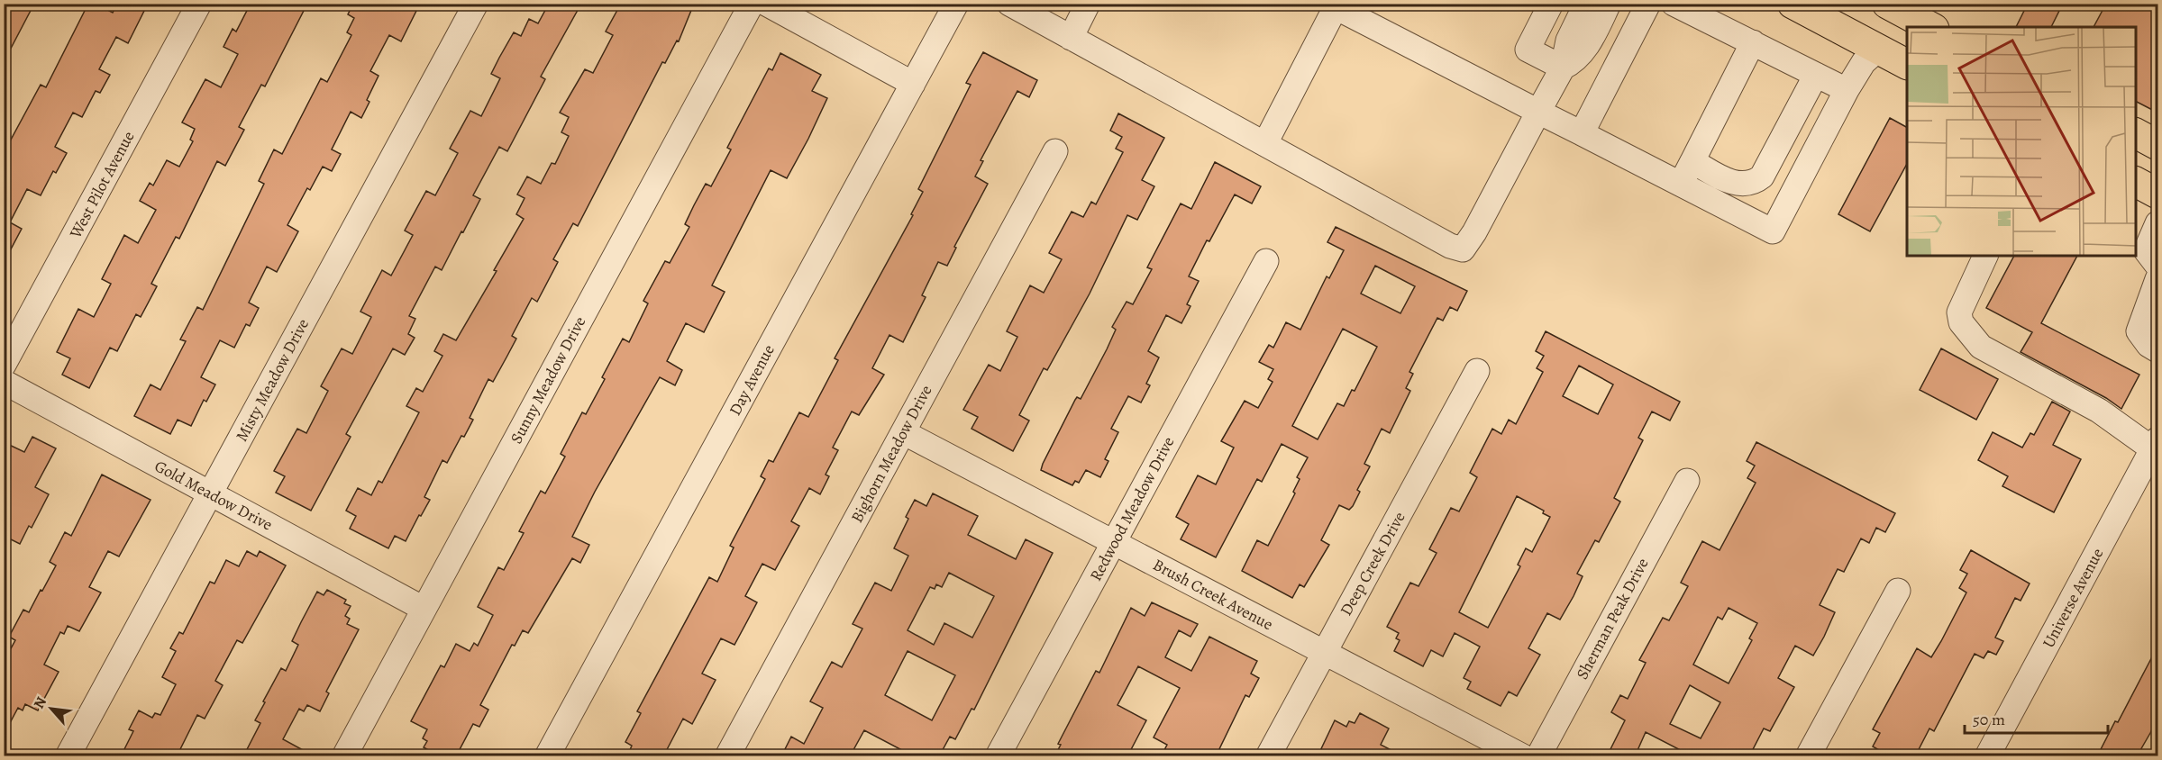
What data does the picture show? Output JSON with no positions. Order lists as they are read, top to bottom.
{
  "streets": {
    "street": [
      "West Pilot Avenue",
      "Misty Meadow Drive",
      "Sunny Meadow Drive",
      "Day Avenue",
      "Bighorn Meadow Drive",
      "Gold Meadow Drive",
      "Redwood Meadow Drive",
      "Deep Creek Drive",
      "Brush Creek Avenue",
      "Universe Avenue",
      "Sherman Peak Drive"
    ]
  },
  "crossings": [
    ["Misty Meadow Drive", "Gold Meadow Drive"],
    ["Sunny Meadow Drive", "Gold Meadow Drive"],
    ["Bighorn Meadow Drive", "Brush Creek Avenue"],
    ["Redwood Meadow Drive", "Brush Creek Avenue"],
    ["Deep Creek Drive", "Brush Creek Avenue"]
  ],
  "scale_bar": "50 m",
  "north": "top left"
}
